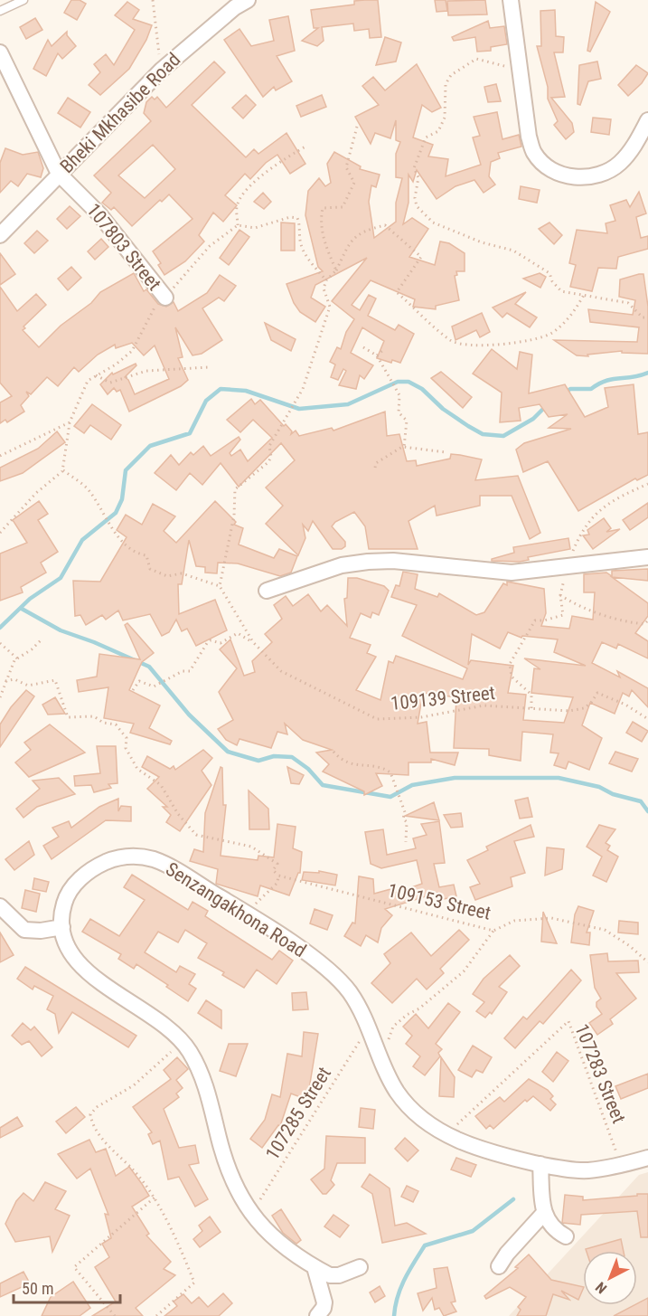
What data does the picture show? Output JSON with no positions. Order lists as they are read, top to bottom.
{
  "streets": {
    "street": ["Bheki Mkhasibe Road", "107803 Street", "Senzangakhona Road"],
    "path": [
      "109139 Street",
      "109153 Street",
      "107283 Street",
      "107285 Street"
    ]
  },
  "crossings": [
    ["Bheki Mkhasibe Road", "107803 Street"],
    ["Senzangakhona Road", "107283 Street"],
    ["Senzangakhona Road", "107285 Street"]
  ],
  "scale_bar": "50 m",
  "north": "bottom left"
}
